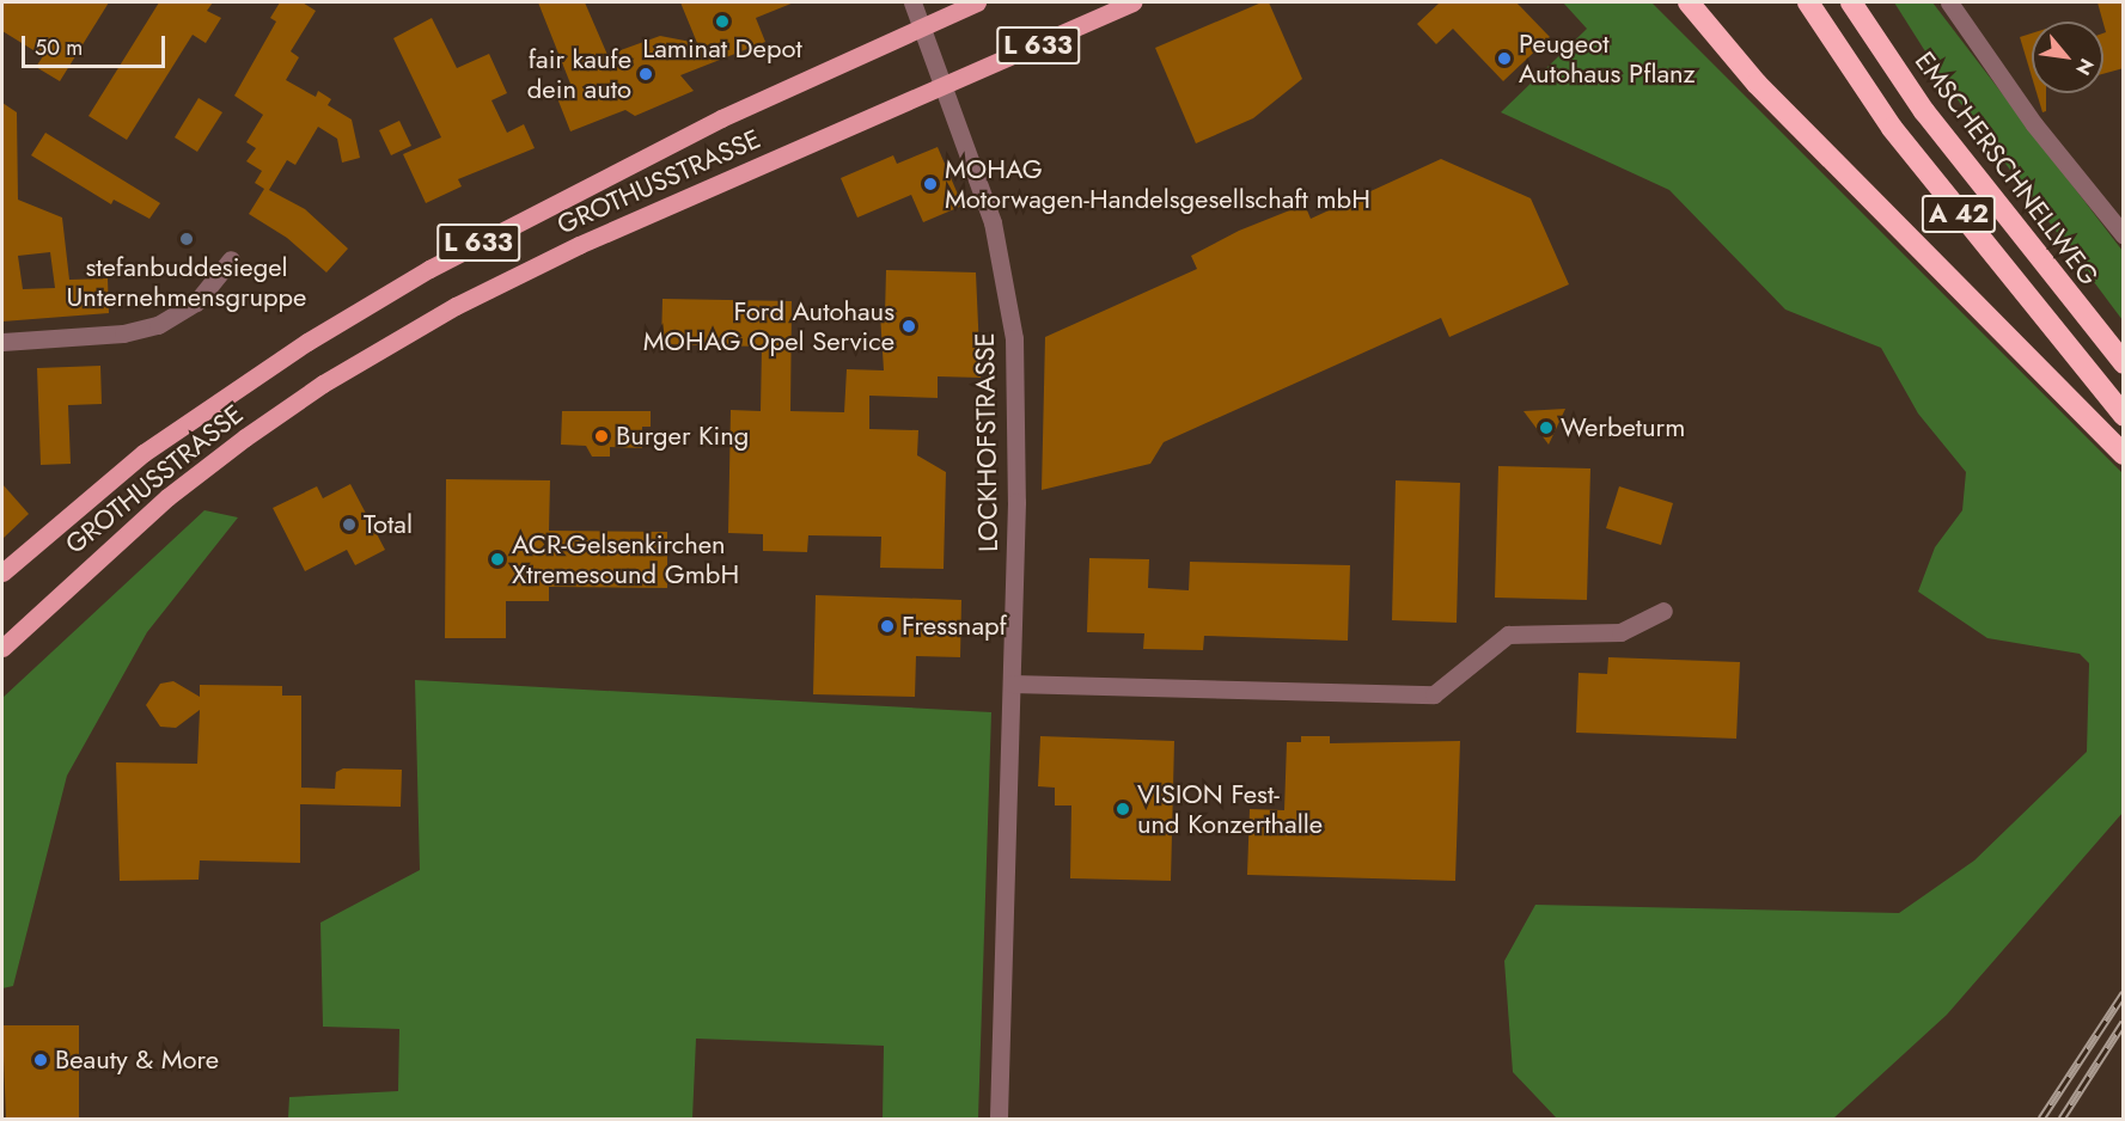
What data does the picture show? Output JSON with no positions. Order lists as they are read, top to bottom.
{
  "streets": {
    "highway": ["EMSCHERSCHNELLWEG", "A 42"],
    "main road": ["L 633", "GROTHUSSTRASSE"],
    "street": ["LOCKHOFSTRASSE"]
  },
  "crossings": [
    ["GROTHUSSTRASSE", "LOCKHOFSTRASSE"]
  ],
  "places": [
    "Laminat Depot",
    "Peugeot Autohaus Pflanz",
    "fair kaufe dein auto",
    "MOHAG Motorwagen-Handelsgesellschaft mbH",
    "stefanbuddesiegel Unternehmensgruppe",
    "Ford Autohaus MOHAG Opel Service",
    "Werbeturm",
    "Burger King",
    "Total",
    "ACR-Gelsenkirchen Xtremesound GmbH",
    "Fressnapf",
    "VISION Fest- und Konzerthalle",
    "Beauty & More"
  ],
  "scale_bar": "50 m",
  "north": "bottom right"
}
